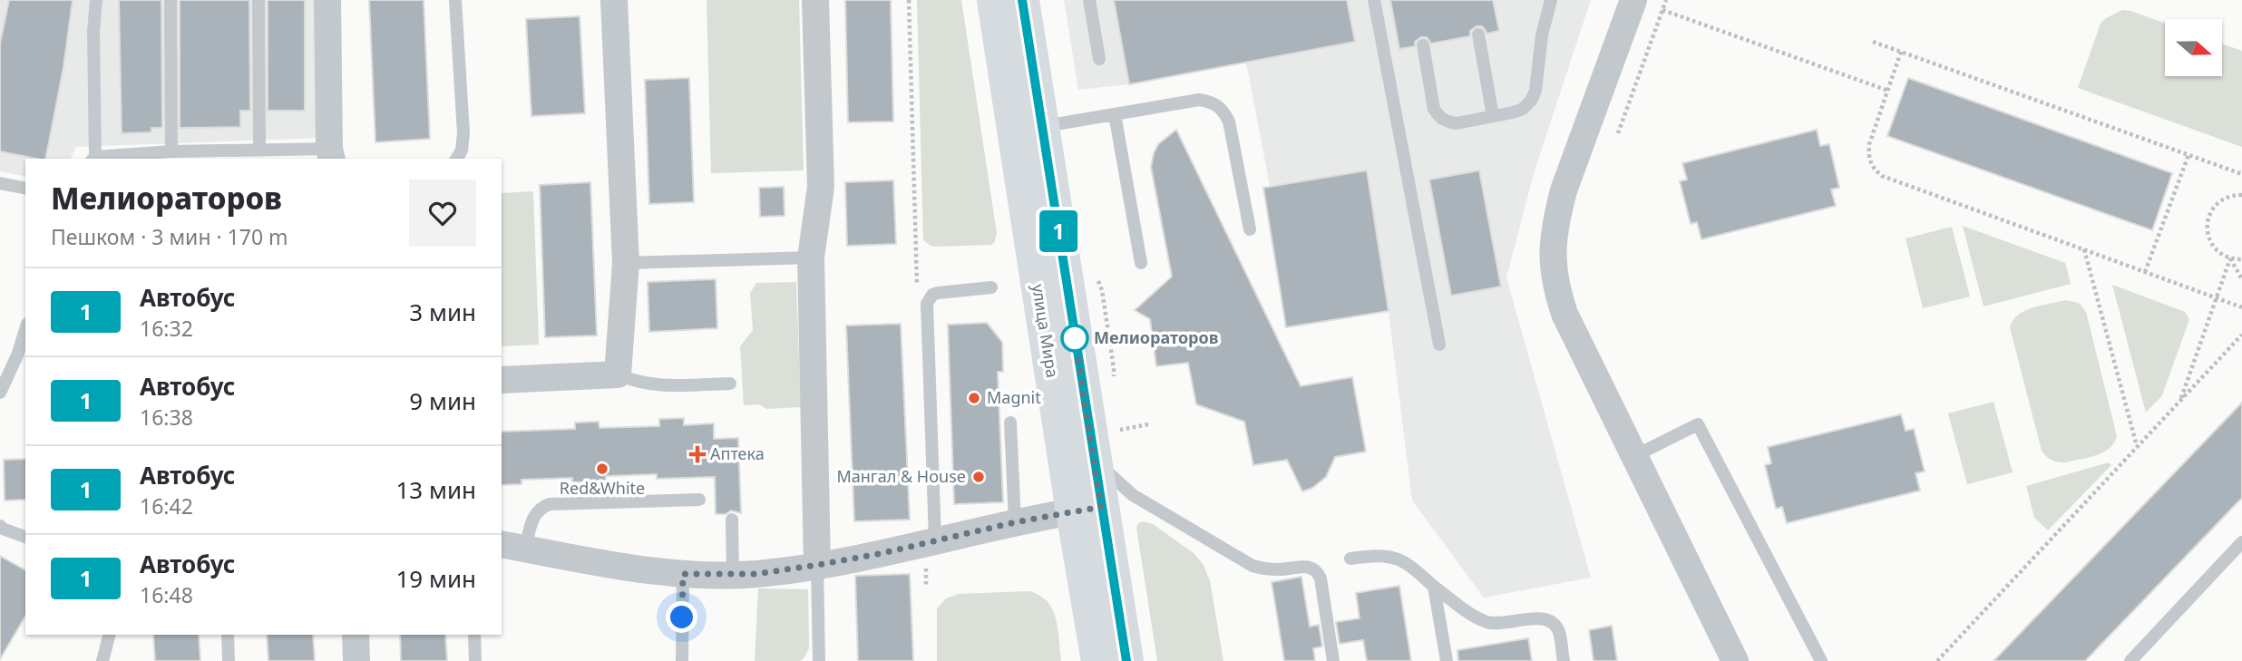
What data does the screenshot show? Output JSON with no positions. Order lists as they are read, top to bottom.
{
  "streets": {
    "main road": ["улица Мира"]
  },
  "places": {
    "other": [
      "Мелиораторов",
      "Magnit",
      "Red&White",
      "Мангал & House"
    ],
    "health": ["Аптека"]
  },
  "lines": ["bus line 1"],
  "north": "right",
  "page": {
    "on_map": "1",
    "heading": ["Мелиораторов", "Пешком · 3 мин · 170 m"],
    "list": [
      {
        "mark": "1",
        "name": "Автобус",
        "note": "16:32",
        "value": "3 мин"
      },
      {
        "mark": "1",
        "name": "Автобус",
        "note": "16:38",
        "value": "9 мин"
      },
      {
        "mark": "1",
        "name": "Автобус",
        "note": "16:42",
        "value": "13 мин"
      },
      {
        "mark": "1",
        "name": "Автобус",
        "note": "16:48",
        "value": "19 мин"
      }
    ]
  }
}
